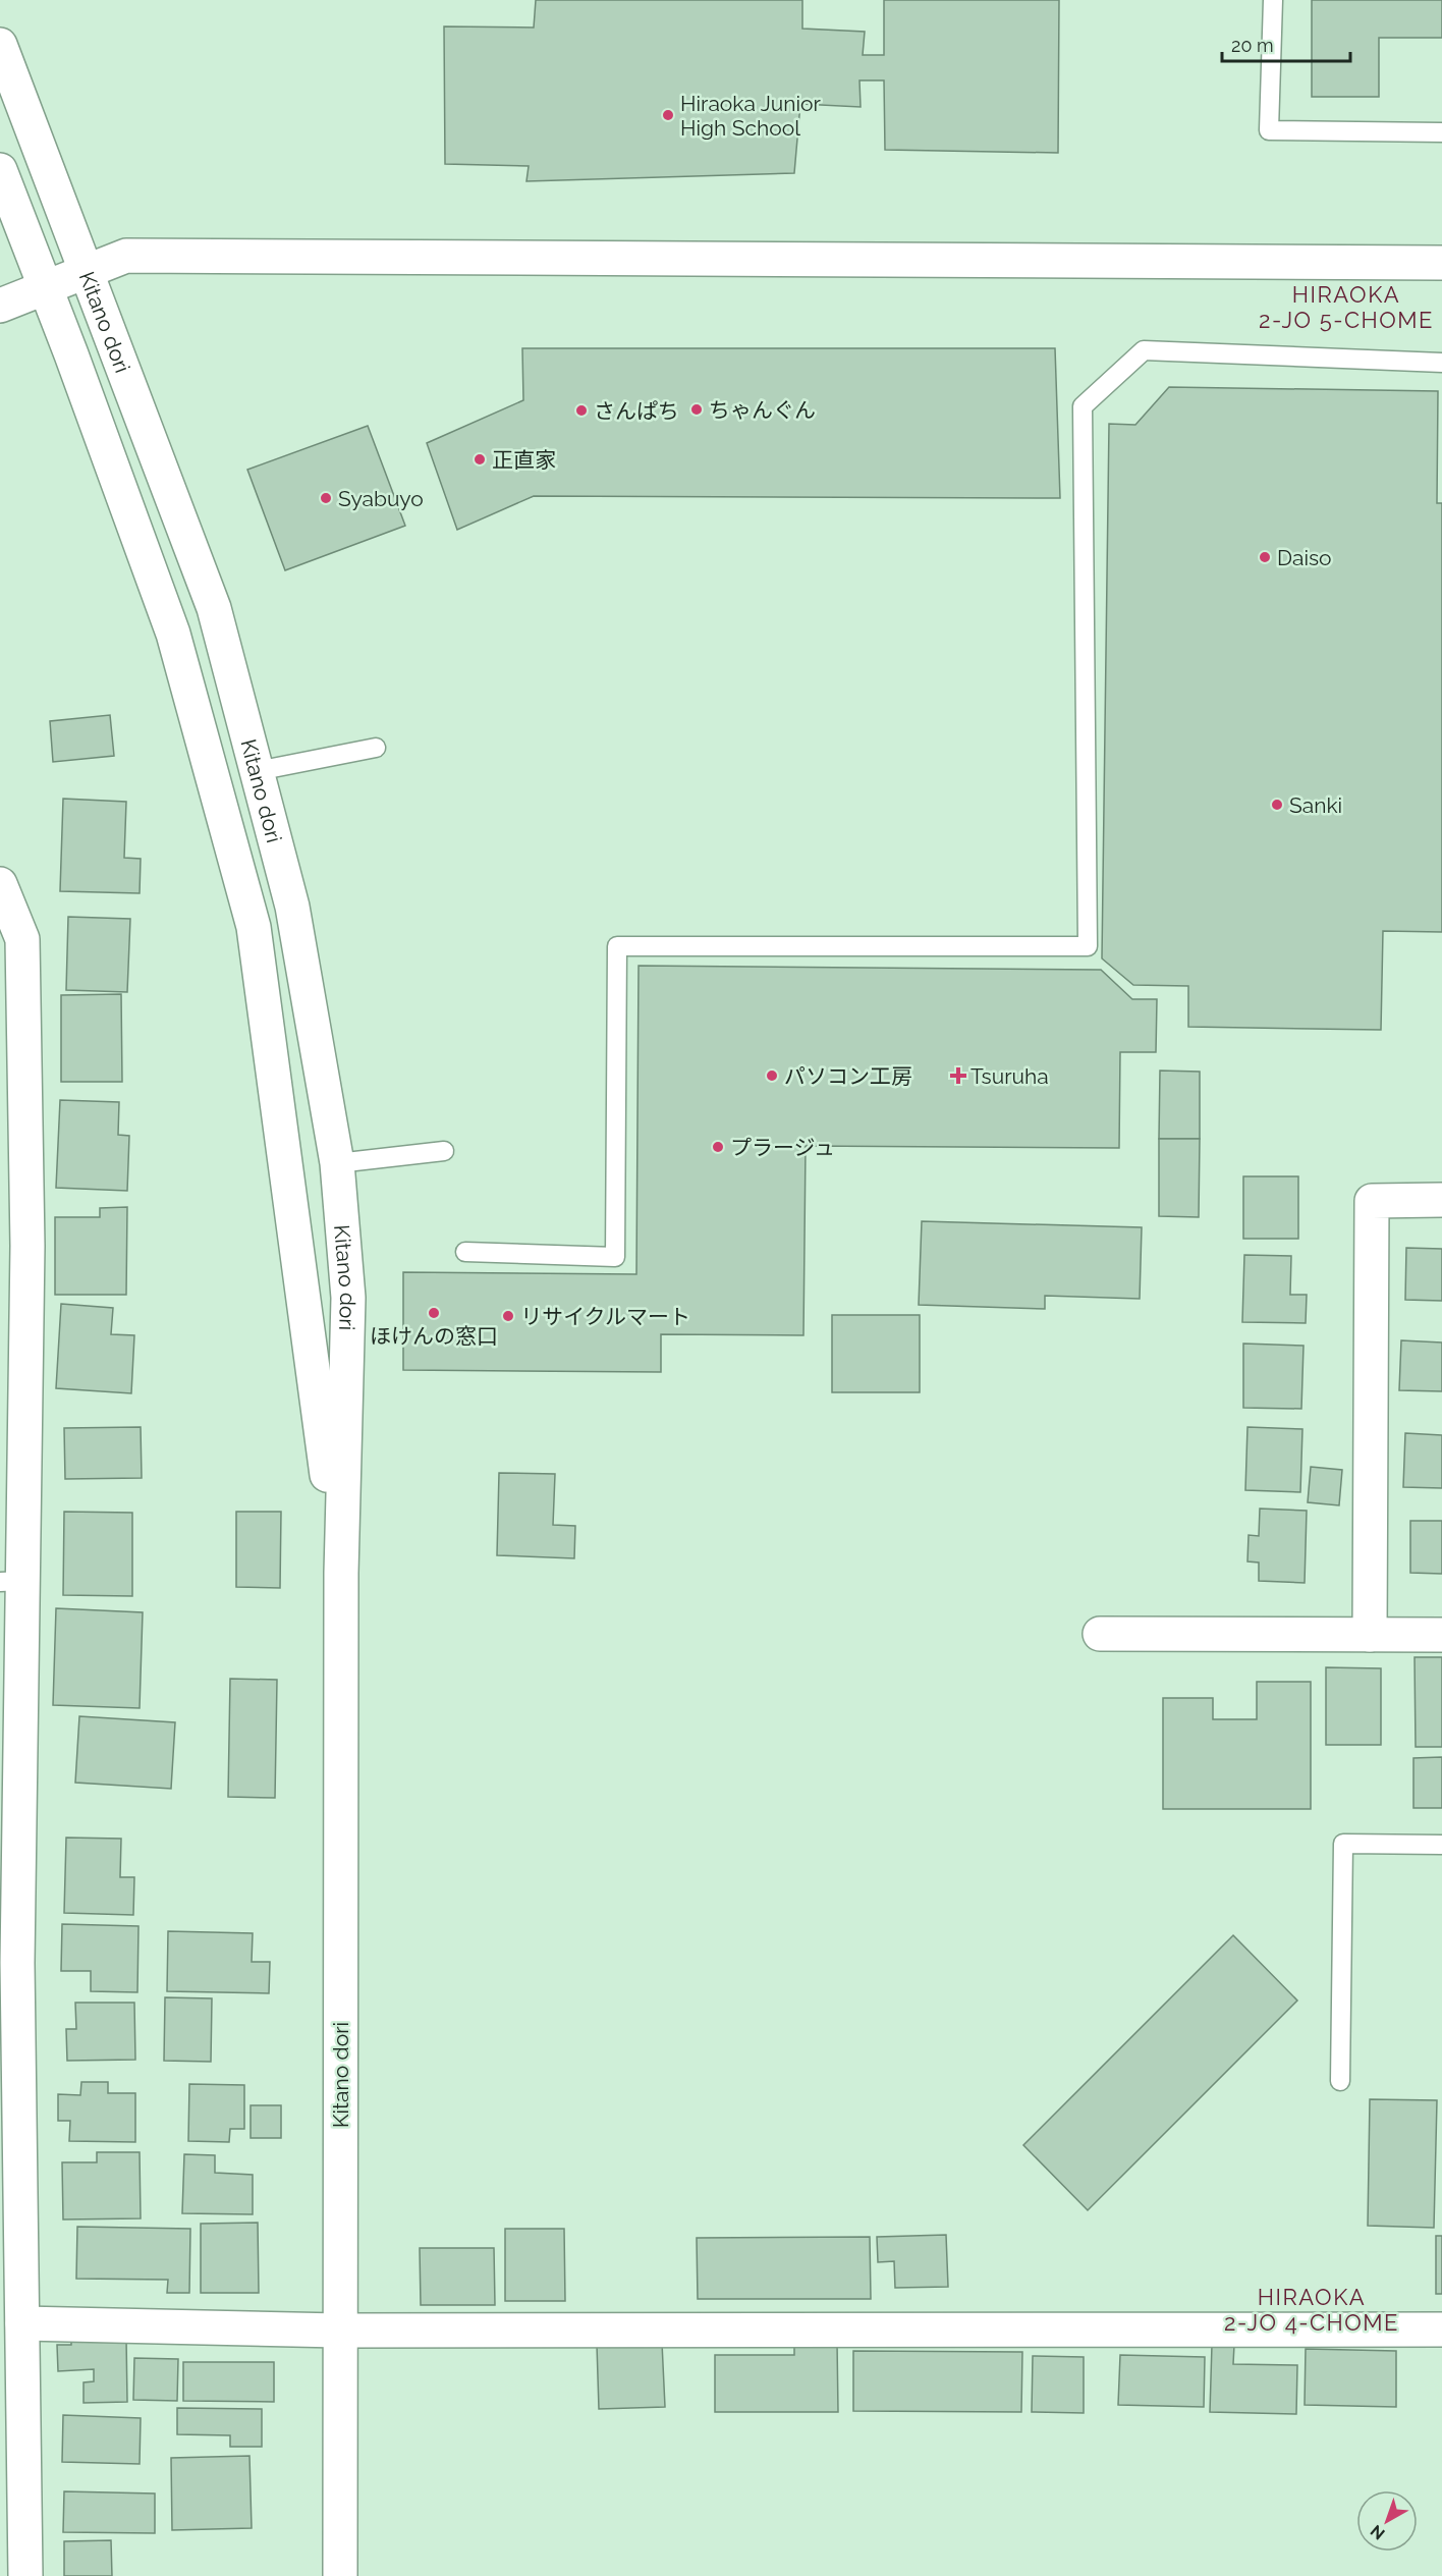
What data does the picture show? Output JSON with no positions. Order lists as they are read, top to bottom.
{
  "streets": {
    "street": ["Kitano dori"]
  },
  "districts": ["HIRAOKA 2-JO 5-CHOME", "HIRAOKA 2-JO 4-CHOME"],
  "places": {
    "other": [
      "Hiraoka Junior High School",
      "ちゃんぐん",
      "さんぱち",
      "正直家",
      "Syabuyo",
      "Daiso",
      "Sanki",
      "パソコン工房",
      "プラージュ",
      "ほけんの窓口",
      "リサイクルマート"
    ],
    "health": ["Tsuruha"]
  },
  "scale_bar": "20 m",
  "north": "bottom left"
}
